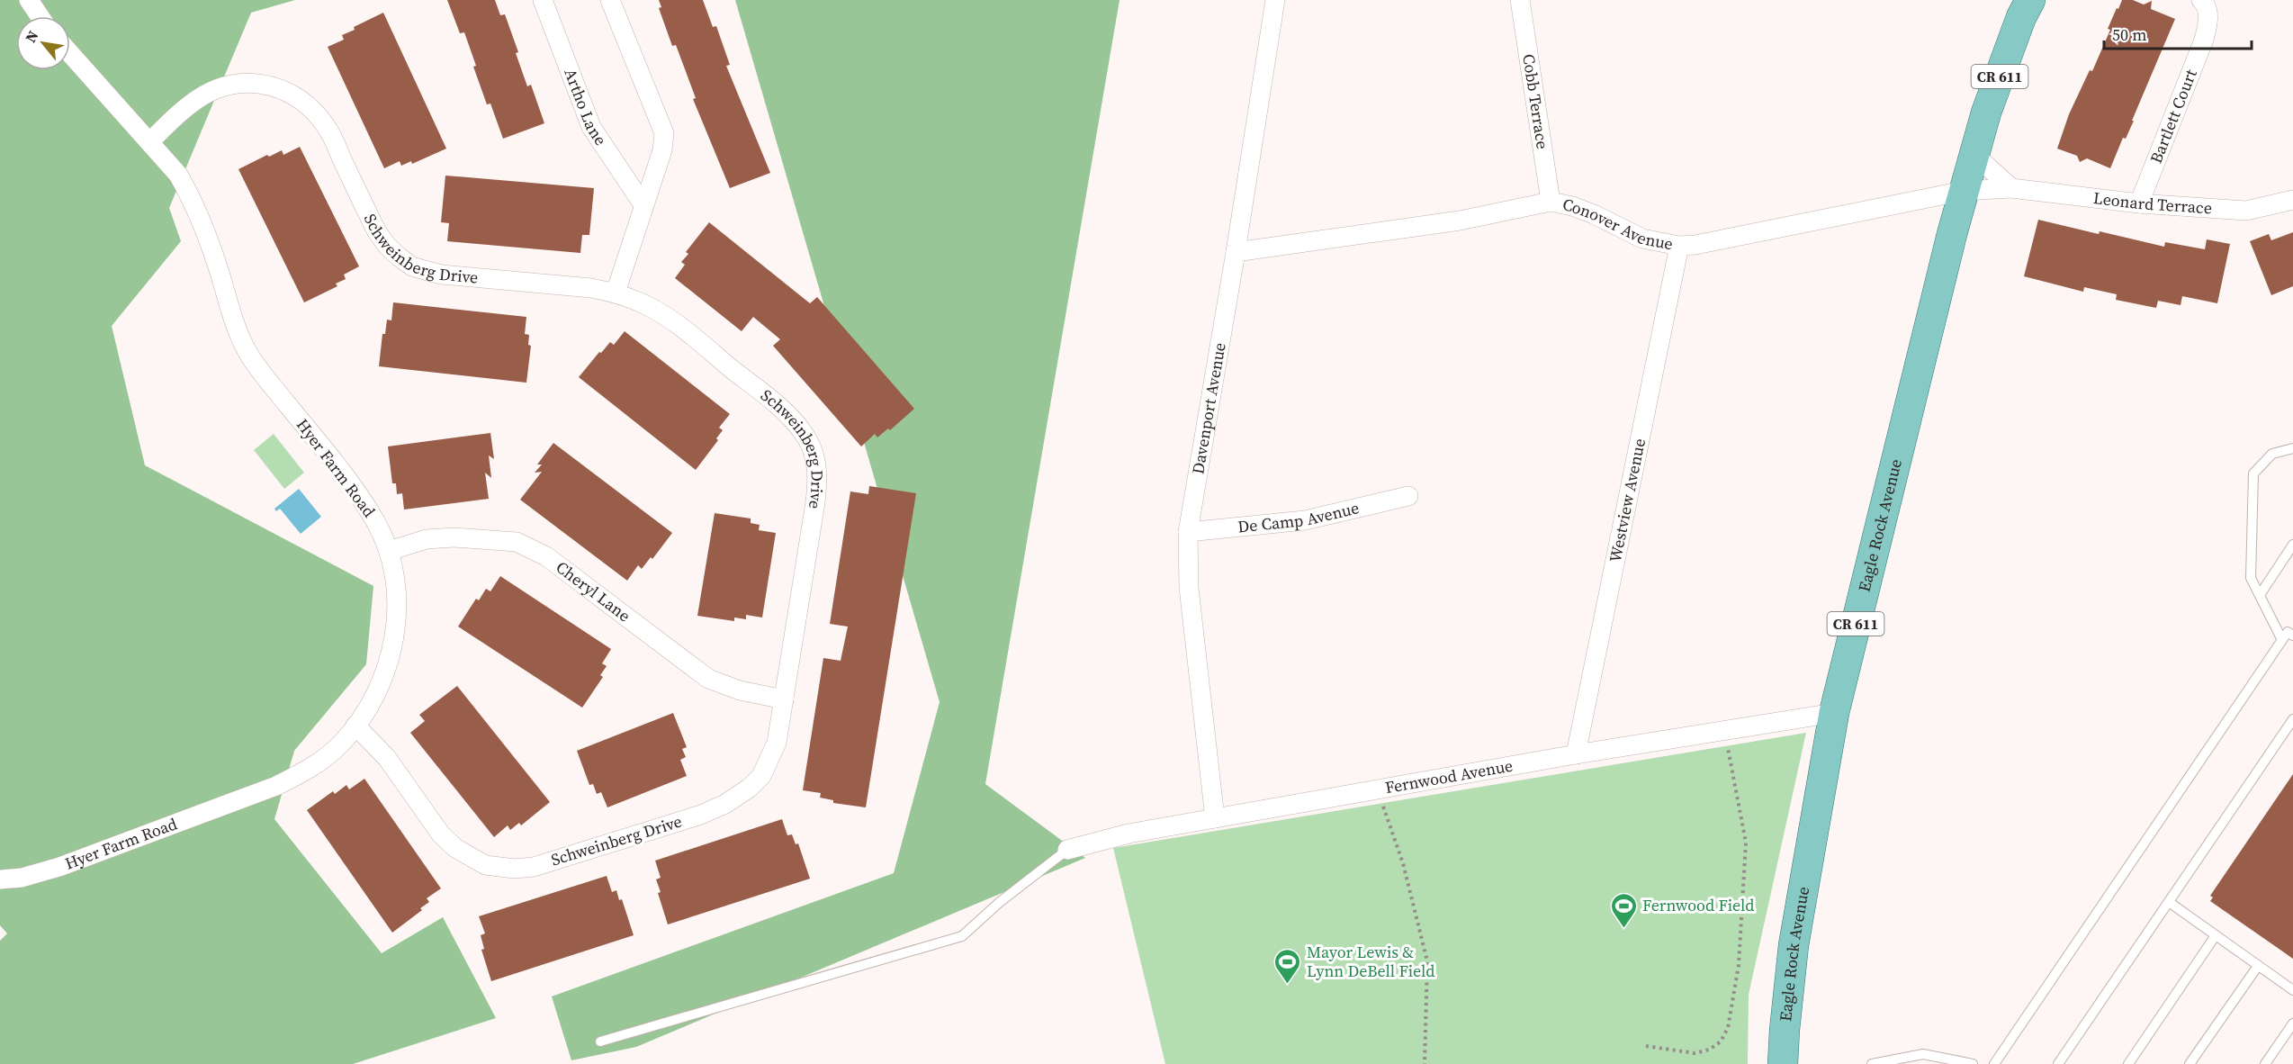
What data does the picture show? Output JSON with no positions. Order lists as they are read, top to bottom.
{
  "streets": {
    "main road": ["CR 611", "Eagle Rock Avenue"],
    "street": [
      "Cobb Terrace",
      "Artho Lane",
      "Bartlett Court",
      "Leonard Terrace",
      "Conover Avenue",
      "Schweinberg Drive",
      "Davenport Avenue",
      "Hyer Farm Road",
      "Westview Avenue",
      "De Camp Avenue",
      "Cheryl Lane",
      "Fernwood Avenue"
    ]
  },
  "crossings": [
    ["Cobb Terrace", "Conover Avenue"],
    ["Bartlett Court", "Leonard Terrace"],
    ["Leonard Terrace", "Conover Avenue"],
    ["Leonard Terrace", "Eagle Rock Avenue"],
    ["Conover Avenue", "Davenport Avenue"],
    ["Conover Avenue", "Westview Avenue"],
    ["Conover Avenue", "Eagle Rock Avenue"],
    ["Schweinberg Drive", "Hyer Farm Road"],
    ["Schweinberg Drive", "Cheryl Lane"],
    ["Davenport Avenue", "De Camp Avenue"],
    ["Davenport Avenue", "Fernwood Avenue"],
    ["Hyer Farm Road", "Cheryl Lane"],
    ["Westview Avenue", "Fernwood Avenue"],
    ["Eagle Rock Avenue", "Fernwood Avenue"]
  ],
  "places": {
    "sports": ["Fernwood Field", "Mayor Lewis & Lynn DeBell Field"]
  },
  "scale_bar": "50 m",
  "north": "top left"
}
